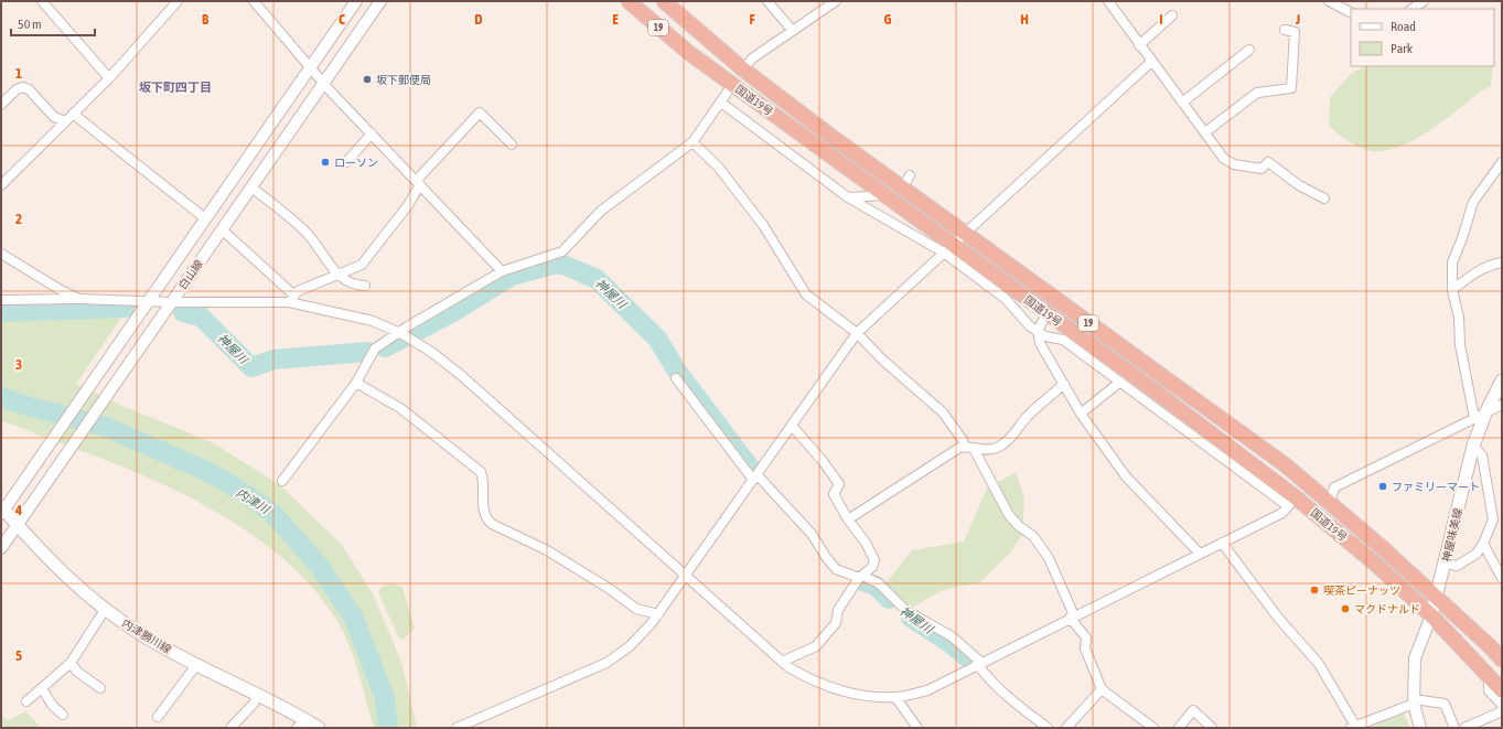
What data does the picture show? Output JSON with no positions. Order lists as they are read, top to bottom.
{
  "streets": {
    "highway": ["19", "国道19号"],
    "main road": ["神屋味美線", "内津勝川線"],
    "street": ["白山線"]
  },
  "crossings": [
    ["国道19号", "神屋味美線"],
    ["白山線", "内津勝川線"]
  ],
  "districts": ["坂下町四丁目"],
  "water": ["神屋川", "内津川"],
  "places": [
    "坂下郵便局",
    "ローソン",
    "ファミリーマート",
    "喫茶ピーナッツ",
    "マクドナルド"
  ],
  "legend": ["Road", "Park"],
  "scale_bar": "50 m",
  "grid": {
    "columns": [
      "B",
      "C",
      "D",
      "E",
      "F",
      "G",
      "H",
      "I",
      "J"
    ],
    "rows": [
      "1",
      "2",
      "3",
      "4",
      "5"
    ]
  }
}
